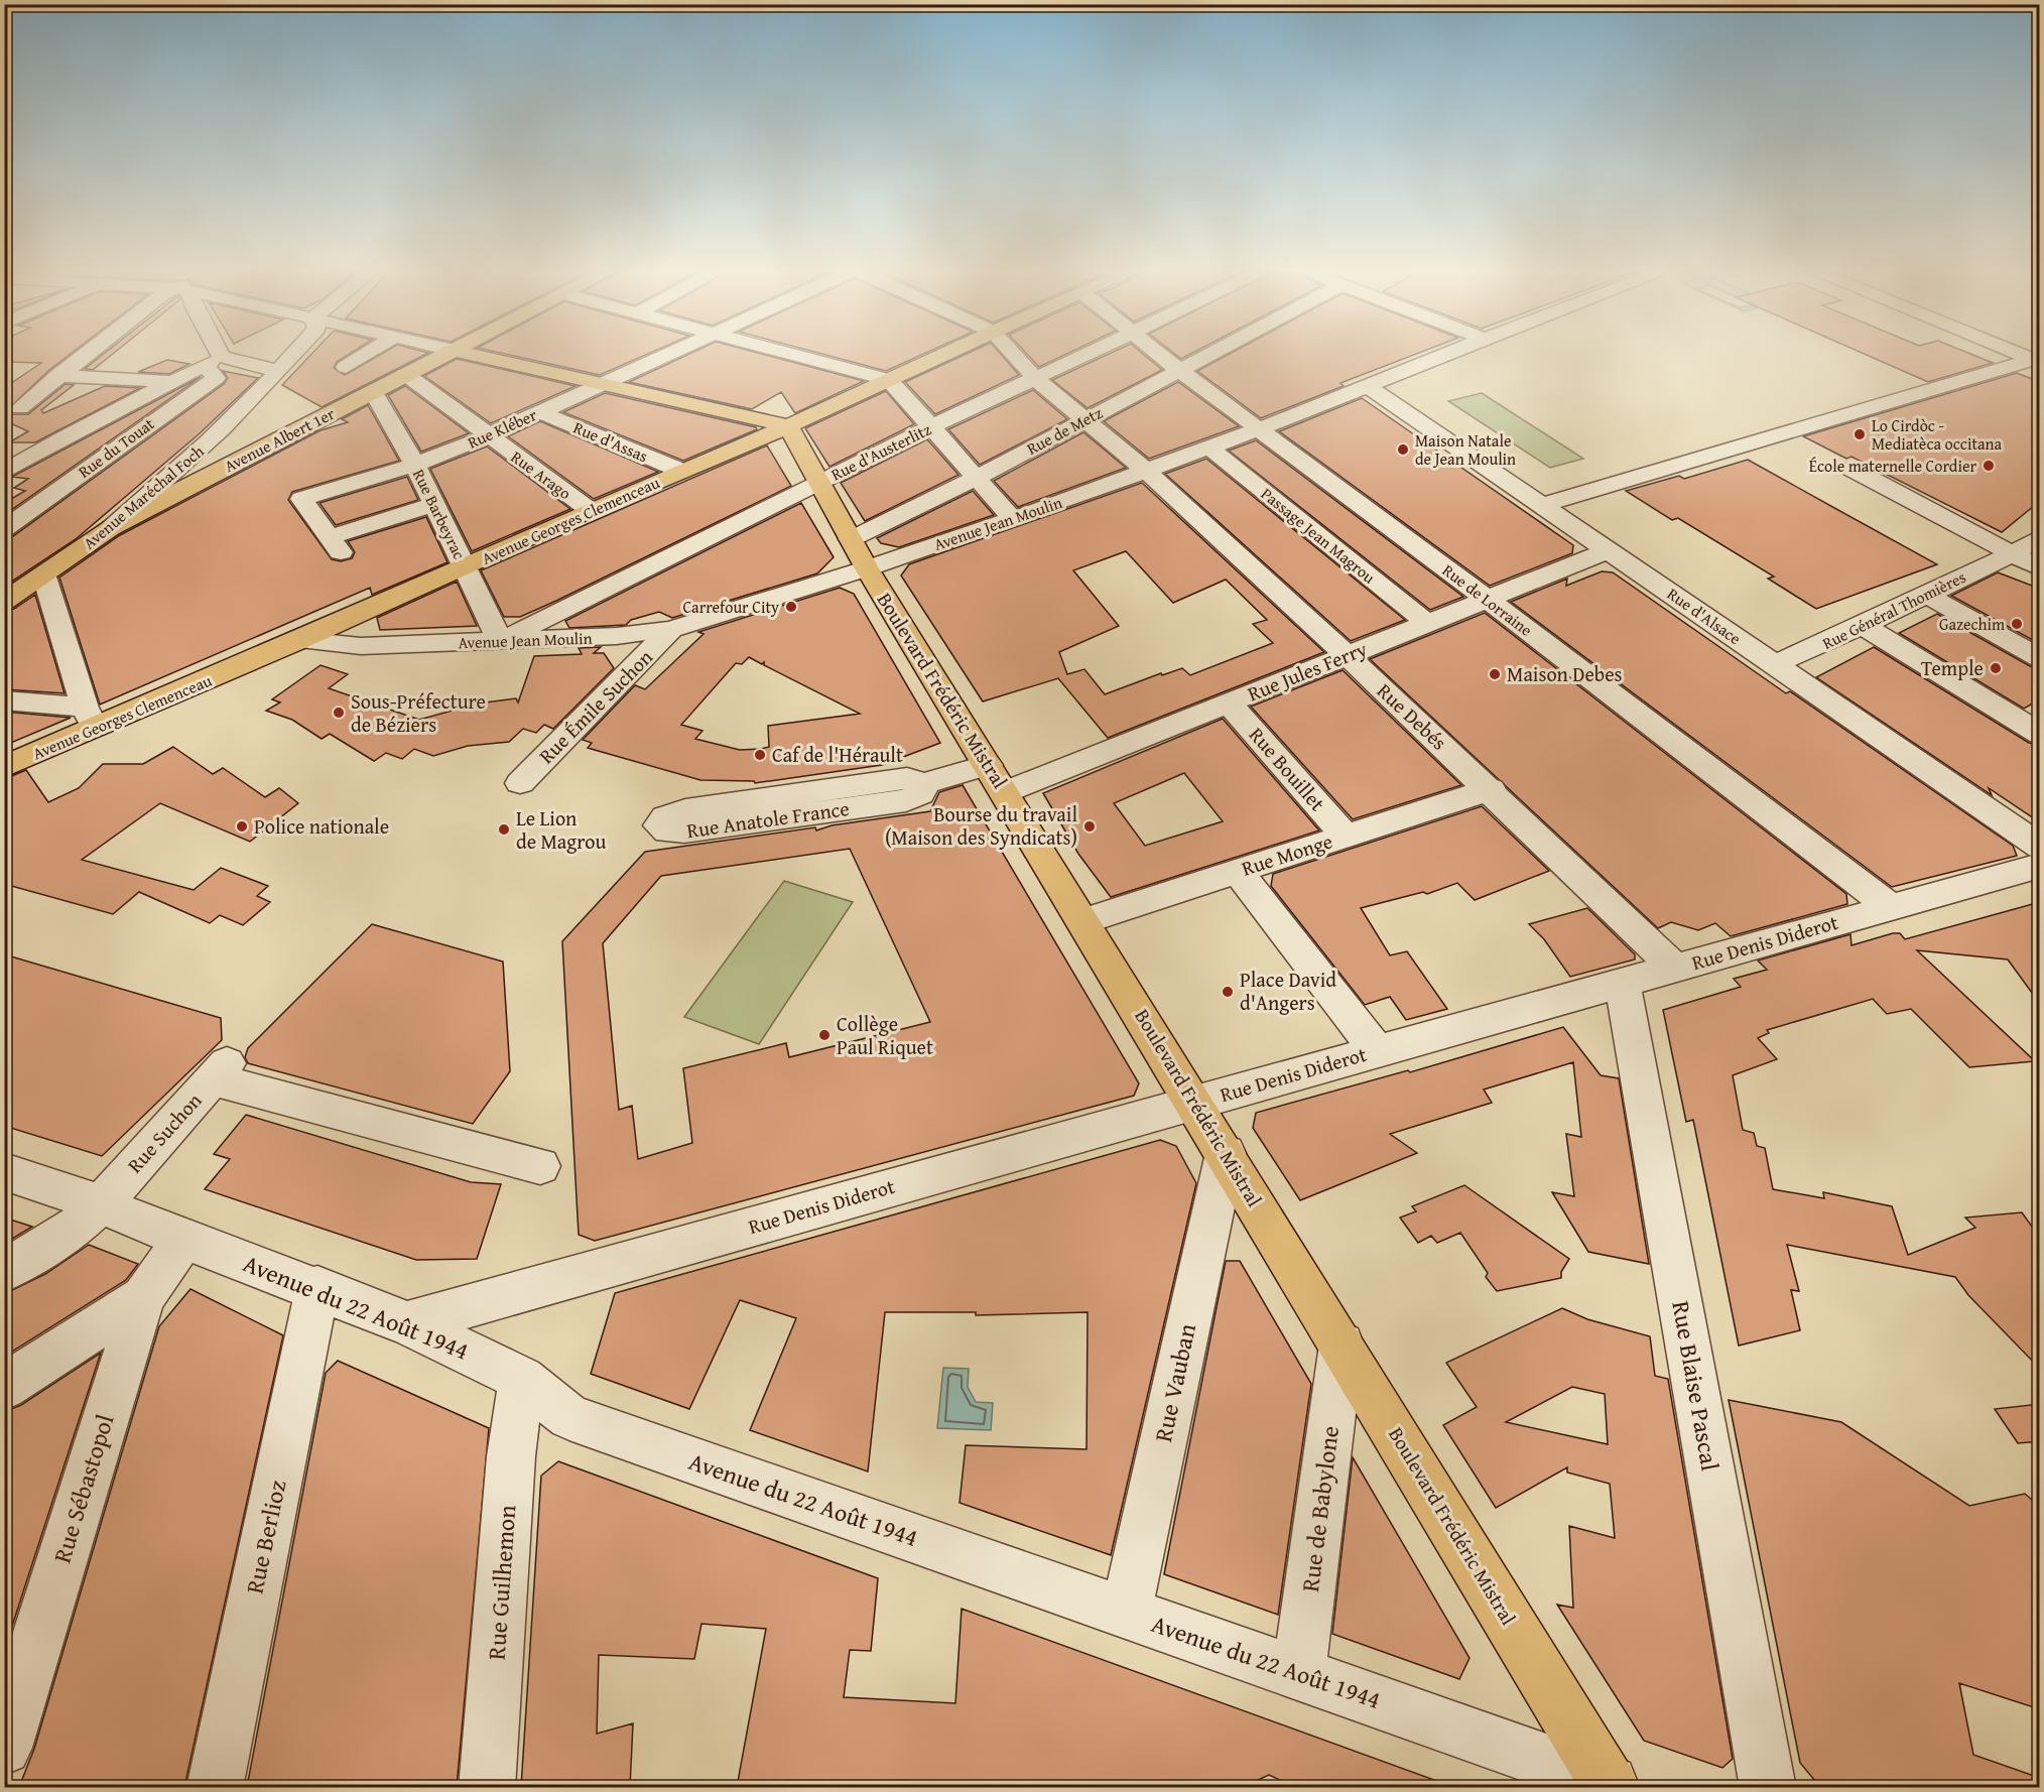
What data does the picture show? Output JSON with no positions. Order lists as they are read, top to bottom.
{
  "streets": {
    "main road": [
      "Avenue Albert 1er",
      "Avenue Maréchal Foch",
      "Avenue Georges Clemenceau",
      "Boulevard Frédéric Mistral"
    ],
    "street": [
      "Rue Kléber",
      "Rue de Metz",
      "Rue d'Assas",
      "Rue du Touat",
      "Rue d'Austerlitz",
      "Rue Arago",
      "Rue Barbeyrac",
      "Avenue Jean Moulin",
      "Passage Jean Magrou",
      "Rue de Lorraine",
      "Rue Général Thomières",
      "Rue d'Alsace",
      "Rue Jules Ferry",
      "Rue Émile Suchon",
      "Rue Debés",
      "Rue Bouillet",
      "Rue Anatole France",
      "Rue Monge",
      "Rue Denis Diderot",
      "Rue Suchon",
      "Avenue du 22 Août 1944",
      "Rue Vauban",
      "Rue Blaise Pascal",
      "Rue Sébastopol",
      "Rue de Babylone",
      "Rue Berlioz",
      "Rue Guilhemon"
    ]
  },
  "crossings": [
    ["Rue Kléber", "Rue d'Assas"],
    ["Rue Kléber", "Rue Arago"],
    ["Rue Kléber", "Rue Barbeyrac"],
    ["Rue de Metz", "Rue de Lorraine"],
    ["Rue de Metz", "Boulevard Frédéric Mistral"],
    ["Rue de Metz", "Rue Debés"],
    ["Avenue Albert 1er", "Rue Arago"],
    ["Avenue Albert 1er", "Avenue Maréchal Foch"],
    ["Avenue Albert 1er", "Rue Barbeyrac"],
    ["Rue d'Assas", "Avenue Georges Clemenceau"],
    ["Rue d'Austerlitz", "Rue Barbeyrac"],
    ["Rue d'Austerlitz", "Avenue Jean Moulin"],
    ["Rue d'Austerlitz", "Boulevard Frédéric Mistral"],
    ["Rue d'Austerlitz", "Rue Debés"],
    ["Rue Arago", "Avenue Georges Clemenceau"],
    ["Rue Barbeyrac", "Avenue Georges Clemenceau"],
    ["Rue Barbeyrac", "Avenue Jean Moulin"],
    ["Avenue Georges Clemenceau", "Avenue Jean Moulin"],
    ["Avenue Georges Clemenceau", "Boulevard Frédéric Mistral"],
    ["Avenue Jean Moulin", "Passage Jean Magrou"],
    ["Avenue Jean Moulin", "Rue de Lorraine"],
    ["Avenue Jean Moulin", "Rue d'Alsace"],
    ["Avenue Jean Moulin", "Boulevard Frédéric Mistral"],
    ["Avenue Jean Moulin", "Rue Émile Suchon"],
    ["Avenue Jean Moulin", "Rue Debés"],
    ["Passage Jean Magrou", "Rue Jules Ferry"],
    ["Rue de Lorraine", "Rue Jules Ferry"],
    ["Rue de Lorraine", "Rue Denis Diderot"],
    ["Rue Général Thomières", "Rue d'Alsace"],
    ["Rue d'Alsace", "Rue Jules Ferry"],
    ["Rue Jules Ferry", "Boulevard Frédéric Mistral"],
    ["Rue Jules Ferry", "Rue Debés"],
    ["Rue Jules Ferry", "Rue Bouillet"],
    ["Boulevard Frédéric Mistral", "Rue Anatole France"],
    ["Boulevard Frédéric Mistral", "Rue Monge"],
    ["Boulevard Frédéric Mistral", "Rue Denis Diderot"],
    ["Boulevard Frédéric Mistral", "Avenue du 22 Août 1944"],
    ["Boulevard Frédéric Mistral", "Rue Vauban"],
    ["Boulevard Frédéric Mistral", "Rue de Babylone"],
    ["Rue Debés", "Rue Monge"],
    ["Rue Debés", "Rue Denis Diderot"],
    ["Rue Bouillet", "Rue Monge"],
    ["Rue Denis Diderot", "Avenue du 22 Août 1944"],
    ["Rue Denis Diderot", "Rue Blaise Pascal"],
    ["Rue Suchon", "Avenue du 22 Août 1944"],
    ["Avenue du 22 Août 1944", "Rue Vauban"],
    ["Avenue du 22 Août 1944", "Rue Sébastopol"],
    ["Avenue du 22 Août 1944", "Rue de Babylone"],
    ["Avenue du 22 Août 1944", "Rue Berlioz"],
    ["Avenue du 22 Août 1944", "Rue Guilhemon"]
  ],
  "places": [
    "Lo Cirdòc - Mediatèca occitana",
    "Maison Natale de Jean Moulin",
    "École maternelle Cordier",
    "Carrefour City",
    "Gazechim",
    "Temple",
    "Maison Debes",
    "Sous-Préfecture de Béziers",
    "Caf de l'Hérault",
    "Police nationale",
    "Bourse du travail (Maison des Syndicats)",
    "Le Lion de Magrou",
    "Place David d'Angers",
    "Collège Paul Riquet"
  ]
}
